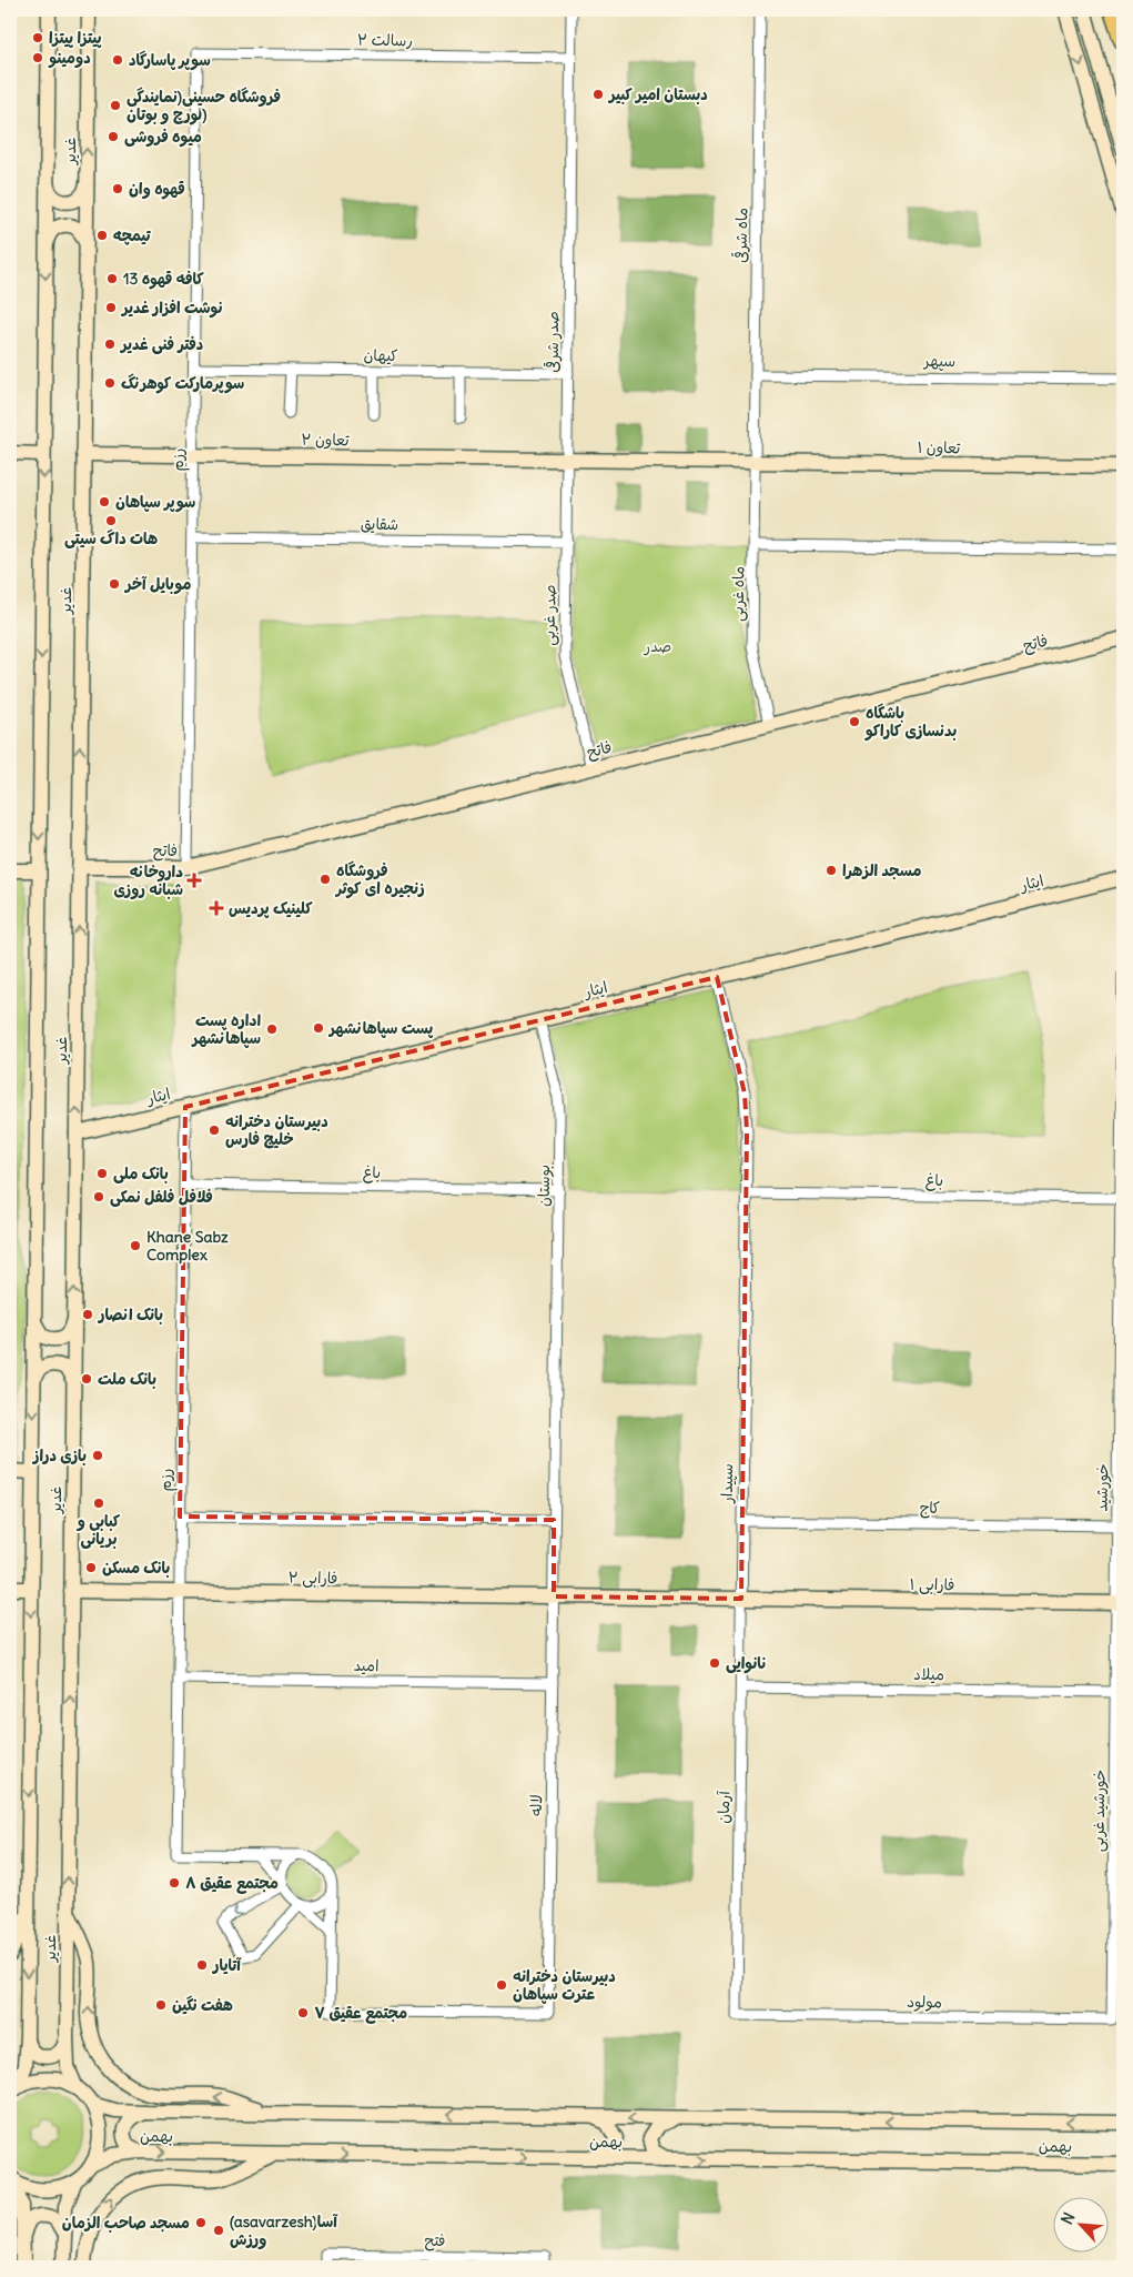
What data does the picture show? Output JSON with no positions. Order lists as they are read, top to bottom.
{
  "streets": {
    "main road": [
      "غدیر",
      "تعاون ۲",
      "تعاون ۱",
      "فاتح",
      "ایثار",
      "فارابی ۲",
      "فارابی ۱",
      "بهمن"
    ],
    "street": [
      "رسالت ۲",
      "ماه شرقی",
      "صدر شرقی",
      "کیهان",
      "سپهر",
      "رزم",
      "شقایق",
      "ماه غربی",
      "صدر غربی",
      "باغ",
      "بوستان",
      "سپیدار",
      "خورشید",
      "کاج",
      "امید",
      "میلاد",
      "لاله",
      "آرمان",
      "خورشید غربی",
      "مولود",
      "فتح"
    ]
  },
  "crossings": [
    ["رسالت ۲", "صدر شرقی"],
    ["رسالت ۲", "رزم"],
    ["غدیر", "تعاون ۲"],
    ["غدیر", "فاتح"],
    ["غدیر", "ایثار"],
    ["غدیر", "فارابی ۲"],
    ["ماه شرقی", "سپهر"],
    ["ماه شرقی", "تعاون ۲"],
    ["ماه شرقی", "تعاون ۱"],
    ["ماه شرقی", "ماه غربی"],
    ["صدر شرقی", "کیهان"],
    ["صدر شرقی", "تعاون ۲"],
    ["صدر شرقی", "صدر غربی"],
    ["کیهان", "رزم"],
    ["تعاون ۲", "تعاون ۱"],
    ["تعاون ۲", "رزم"],
    ["تعاون ۲", "ماه غربی"],
    ["تعاون ۲", "صدر غربی"],
    ["تعاون ۱", "ماه غربی"],
    ["رزم", "شقایق"],
    ["رزم", "فاتح"],
    ["رزم", "ایثار"],
    ["رزم", "باغ"],
    ["رزم", "فارابی ۲"],
    ["رزم", "امید"],
    ["شقایق", "صدر غربی"],
    ["ماه غربی", "فاتح"],
    ["صدر غربی", "فاتح"],
    ["ایثار", "بوستان"],
    ["ایثار", "سپیدار"],
    ["باغ", "بوستان"],
    ["باغ", "سپیدار"],
    ["باغ", "خورشید"],
    ["بوستان", "لاله"],
    ["سپیدار", "کاج"],
    ["سپیدار", "فارابی ۲"],
    ["سپیدار", "فارابی ۱"],
    ["سپیدار", "آرمان"],
    ["خورشید", "کاج"],
    ["خورشید", "فارابی ۱"],
    ["خورشید", "خورشید غربی"],
    ["فارابی ۲", "فارابی ۱"],
    ["فارابی ۲", "لاله"],
    ["فارابی ۲", "آرمان"],
    ["فارابی ۱", "آرمان"],
    ["فارابی ۱", "خورشید غربی"],
    ["امید", "لاله"],
    ["میلاد", "آرمان"],
    ["میلاد", "خورشید غربی"],
    ["آرمان", "مولود"],
    ["خورشید غربی", "مولود"]
  ],
  "parks": ["صدر"],
  "places": {
    "other": [
      "پیتزا پیتزا",
      "دومینو",
      "سوپر پاسارگاد",
      "دبستان امیر کبیر",
      "فروشگاه حسینی(نمایندگی لورچ و بوتان)",
      "میوه فروشی",
      "قهوه وان",
      "تیمچه",
      "کافه قهوه 13",
      "نوشت افزار غدیر",
      "دفتر فنی غدیر",
      "سوپرمارکت کوهرنگ",
      "سوپر سپاهان",
      "هات داگ سیتی",
      "موبایل آخر",
      "باشگاه بدنسازی کاراکو",
      "مسجد الزهرا",
      "فروشگاه زنجیره ای کوثر",
      "پست سپاهانشهر",
      "اداره پست سپاهانشهر",
      "دبیرستان دخترانه خلیج فارس",
      "بانک ملی",
      "فلافل فلفل نمکی",
      "Khane Sabz Complex",
      "بانک انصار",
      "بانک ملت",
      "بازی دراز",
      "کبابی و بریانی",
      "بانک مسکن",
      "نانوایی",
      "مجتمع عقیق ۸",
      "آتایار",
      "دبیرستان دخترانه عترت سپاهان",
      "هفت نگین",
      "مجتمع عقیق ۷",
      "مسجد صاحب الزمان",
      "(asavarzesh)آسا ورزش"
    ],
    "health": ["داروخانه شبانه روزی", "کلینیک پردیس"]
  },
  "north": "top left"
}
